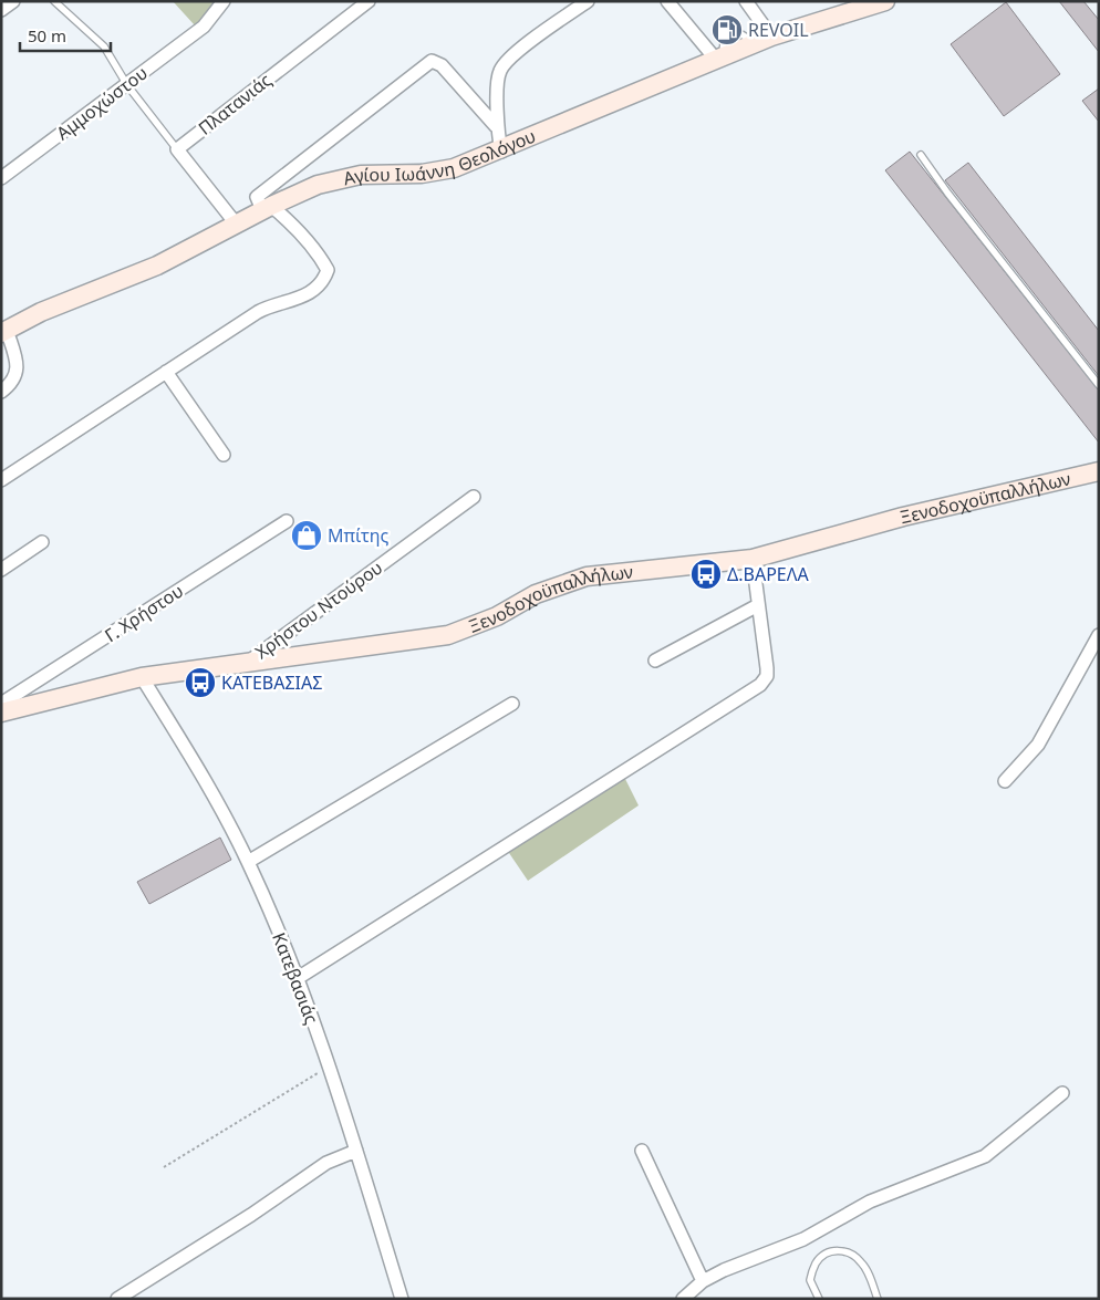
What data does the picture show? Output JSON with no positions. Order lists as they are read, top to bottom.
{
  "streets": {
    "street": [
      "Αμμοχώστου",
      "Πλατανιάς",
      "Αγίου Ιωάννη Θεολόγου",
      "Ξενοδοχοϋπαλλήλων",
      "Χρήστου Ντούρου",
      "Γ. Χρήστου",
      "Κατεβασιάς"
    ]
  },
  "crossings": [
    ["Ξενοδοχοϋπαλλήλων", "Χρήστου Ντούρου"],
    ["Ξενοδοχοϋπαλλήλων", "Κατεβασιάς"]
  ],
  "places": {
    "fuel station": ["REVOIL"],
    "shop": ["Μπίτης"],
    "bus stop": ["Δ.ΒΑΡΕΛΑ", "ΚΑΤΕΒΑΣΙΑΣ"]
  },
  "scale_bar": "50 m"
}
